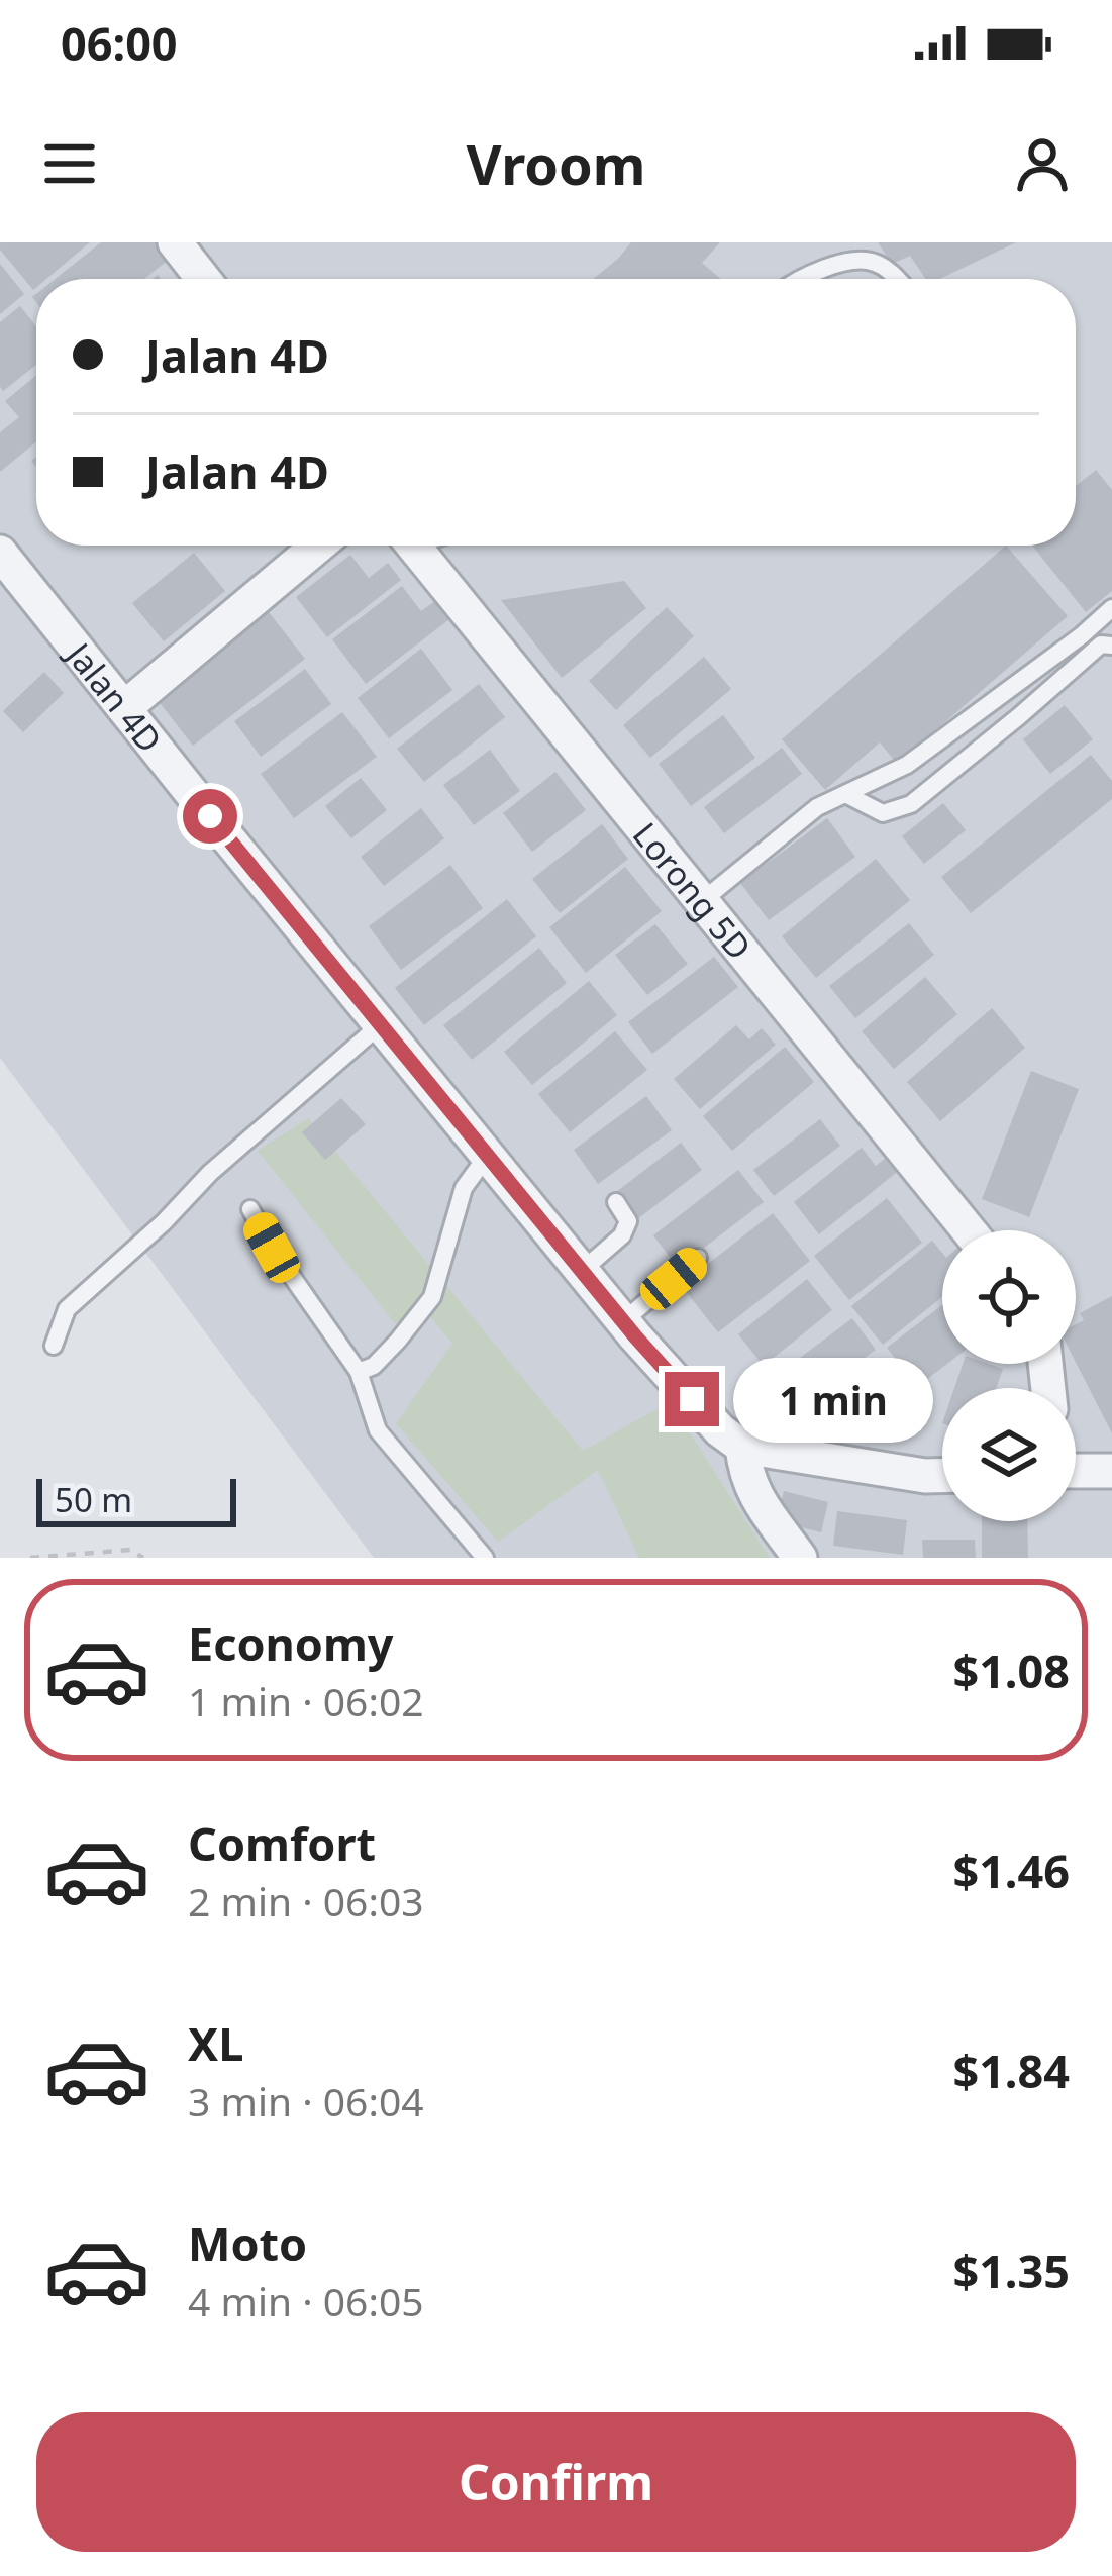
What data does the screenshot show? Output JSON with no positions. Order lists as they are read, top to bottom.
{
  "streets": {
    "street": ["Jalan 4D", "Lorong 5D"]
  },
  "scale_bar": "50 m",
  "page": {
    "status": "06:00",
    "header": "Vroom",
    "banner": ["Jalan 4D", "Jalan 4D"],
    "bubble": "1 min",
    "scale": "50 m",
    "list": [
      {
        "name": "Economy",
        "note": "1 min · 06:02",
        "value": "$1.08"
      },
      {
        "name": "Comfort",
        "note": "2 min · 06:03",
        "value": "$1.46"
      },
      {
        "name": "XL",
        "note": "3 min · 06:04",
        "value": "$1.84"
      },
      {
        "name": "Moto",
        "note": "4 min · 06:05",
        "value": "$1.35"
      }
    ],
    "buttons": "Confirm"
  }
}
